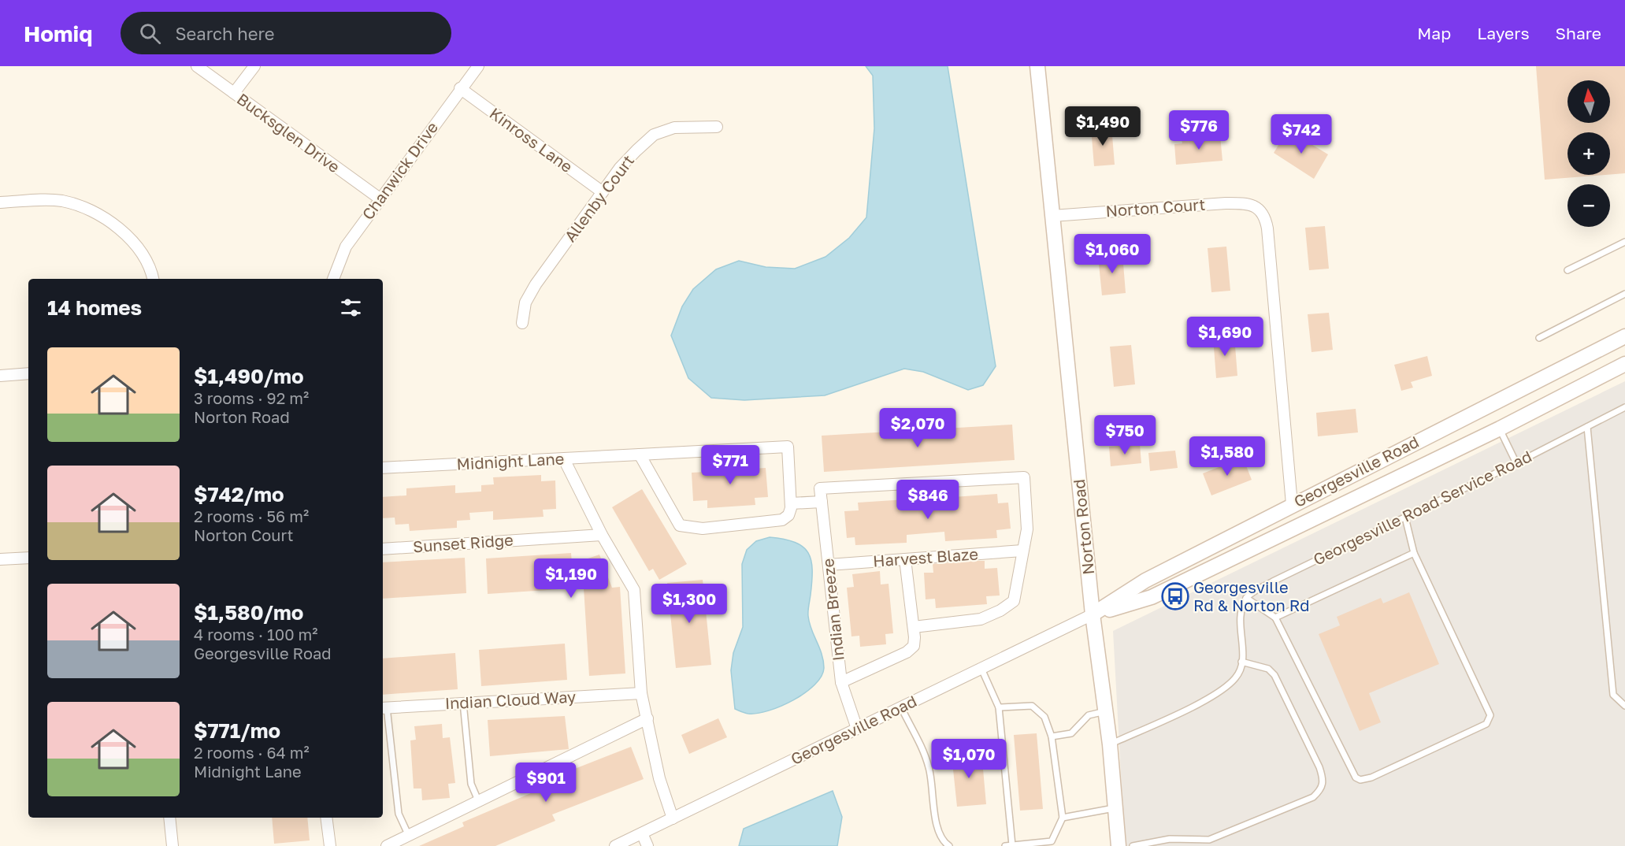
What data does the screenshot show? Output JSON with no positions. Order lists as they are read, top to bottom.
{
  "streets": {
    "main road": ["Georgesville Road", "Norton Road"],
    "street": [
      "Bucksglen Drive",
      "Kinross Lane",
      "Chanwick Drive",
      "Allenby Court",
      "Norton Court",
      "Midnight Lane",
      "Sunset Ridge",
      "Harvest Blaze",
      "Indian Breeze",
      "Indian Cloud Way"
    ],
    "lane": ["Georgesville Road Service Road"]
  },
  "crossings": [
    ["Bucksglen Drive", "Chanwick Drive"],
    ["Kinross Lane", "Chanwick Drive"],
    ["Kinross Lane", "Allenby Court"],
    ["Norton Court", "Georgesville Road"],
    ["Norton Court", "Norton Road"],
    ["Georgesville Road", "Norton Road"],
    ["Georgesville Road", "Indian Breeze"],
    ["Harvest Blaze", "Indian Breeze"]
  ],
  "places": {
    "bus stop": ["Georgesville Rd & Norton Rd"]
  },
  "north": "top",
  "page": {
    "header": "Homiq",
    "search": "Search here",
    "nav": ["Map", "Layers", "Share"],
    "map_buttons": ["+", "−"],
    "price": [
      "$1,490",
      "$776",
      "$742",
      "$1,060",
      "$1,690",
      "$2,070",
      "$750",
      "$1,580",
      "$771",
      "$846",
      "$1,190",
      "$1,300",
      "$1,070",
      "$901"
    ],
    "heading": "14 homes",
    "list": [
      {
        "name": "$1,490/mo",
        "note": "3 rooms · 92 m² · Norton Road"
      },
      {
        "name": "$742/mo",
        "note": "2 rooms · 56 m² · Norton Court"
      },
      {
        "name": "$1,580/mo",
        "note": "4 rooms · 100 m² · Georgesville Road"
      },
      {
        "name": "$771/mo",
        "note": "2 rooms · 64 m² · Midnight Lane"
      }
    ]
  }
}
